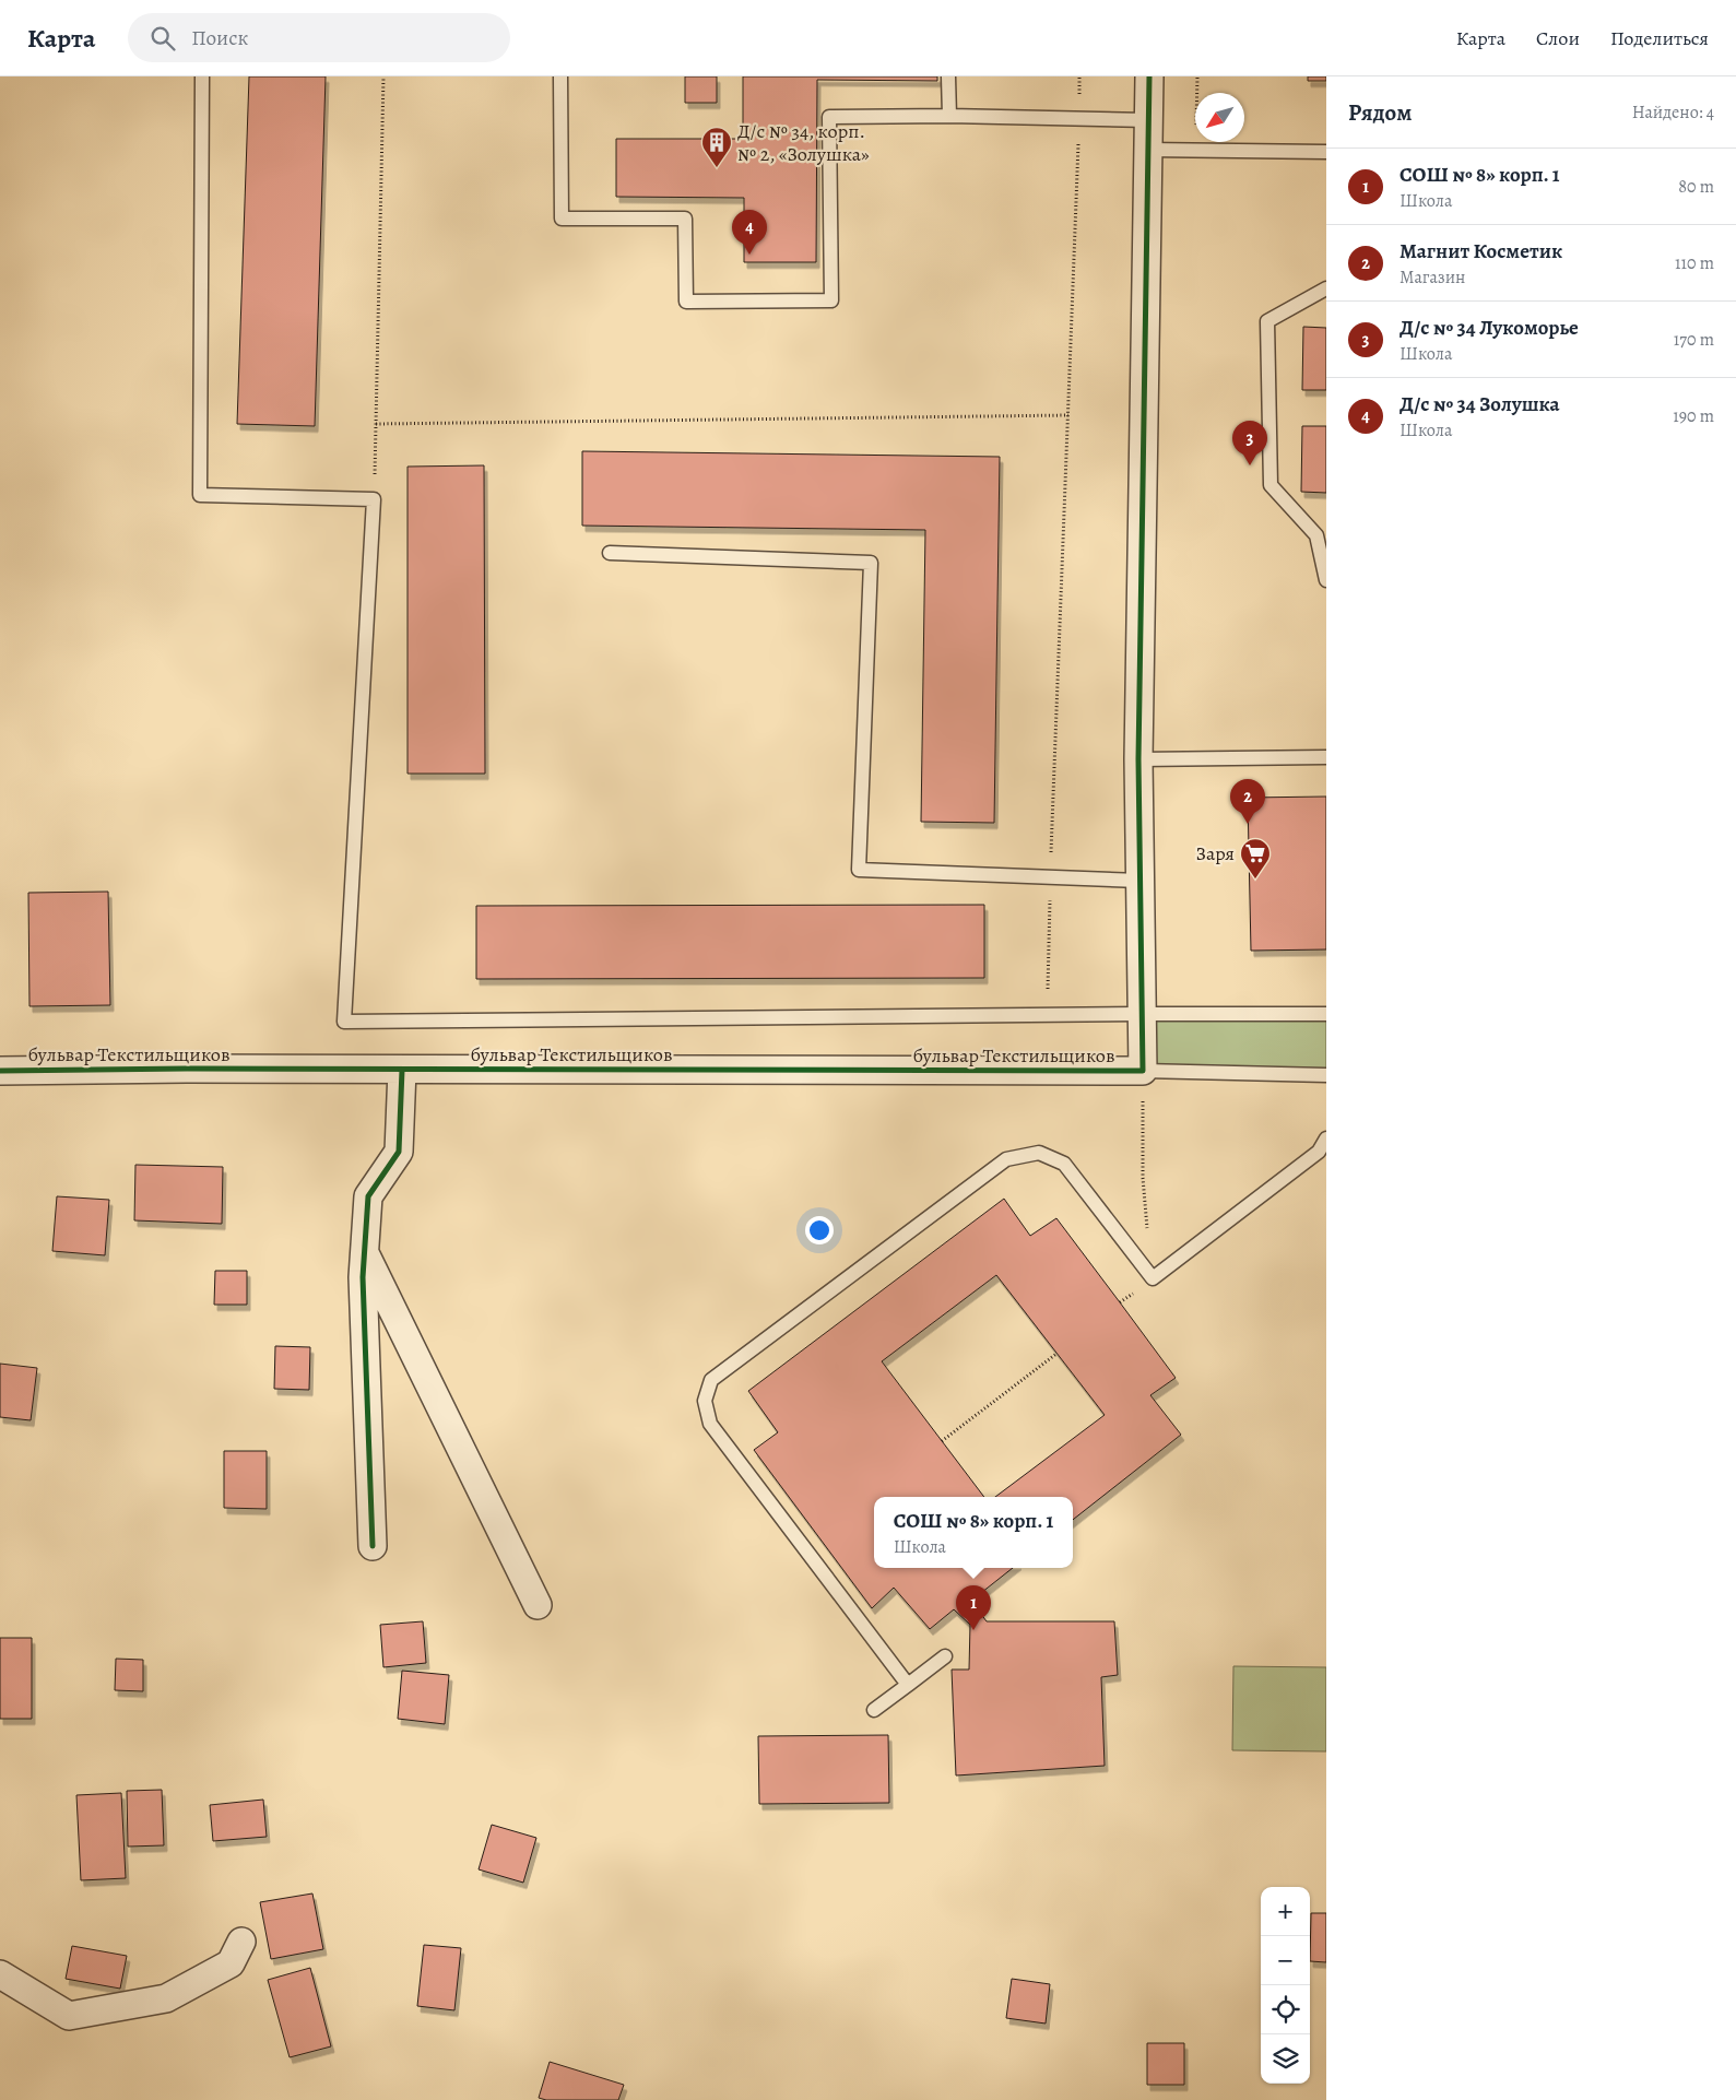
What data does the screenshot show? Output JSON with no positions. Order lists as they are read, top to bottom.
{
  "streets": {
    "street": ["бульвар Текстильщиков"]
  },
  "places": {
    "building": ["Д/с № 34, корп. № 2, «Золушка»"],
    "supermarket": ["Заря"]
  },
  "north": "bottom left",
  "page": {
    "header": "Карта",
    "search": "Поиск",
    "nav": ["Карта", "Слои", "Поделиться"],
    "heading": ["Рядом", "Найдено: 4"],
    "list": [
      {
        "mark": "1",
        "name": "СОШ № 8» корп. 1",
        "note": "Школа",
        "value": "80 m"
      },
      {
        "mark": "2",
        "name": "Магнит Косметик",
        "note": "Магазин",
        "value": "110 m"
      },
      {
        "mark": "3",
        "name": "Д/с № 34 Лукоморье",
        "note": "Школа",
        "value": "170 m"
      },
      {
        "mark": "4",
        "name": "Д/с № 34 Золушка",
        "note": "Школа",
        "value": "190 m"
      }
    ],
    "pins": [
      "4",
      "3",
      "2",
      "1"
    ],
    "popup": ["СОШ № 8» корп. 1", "Школа"],
    "map_buttons": ["+", "−"]
  }
}
